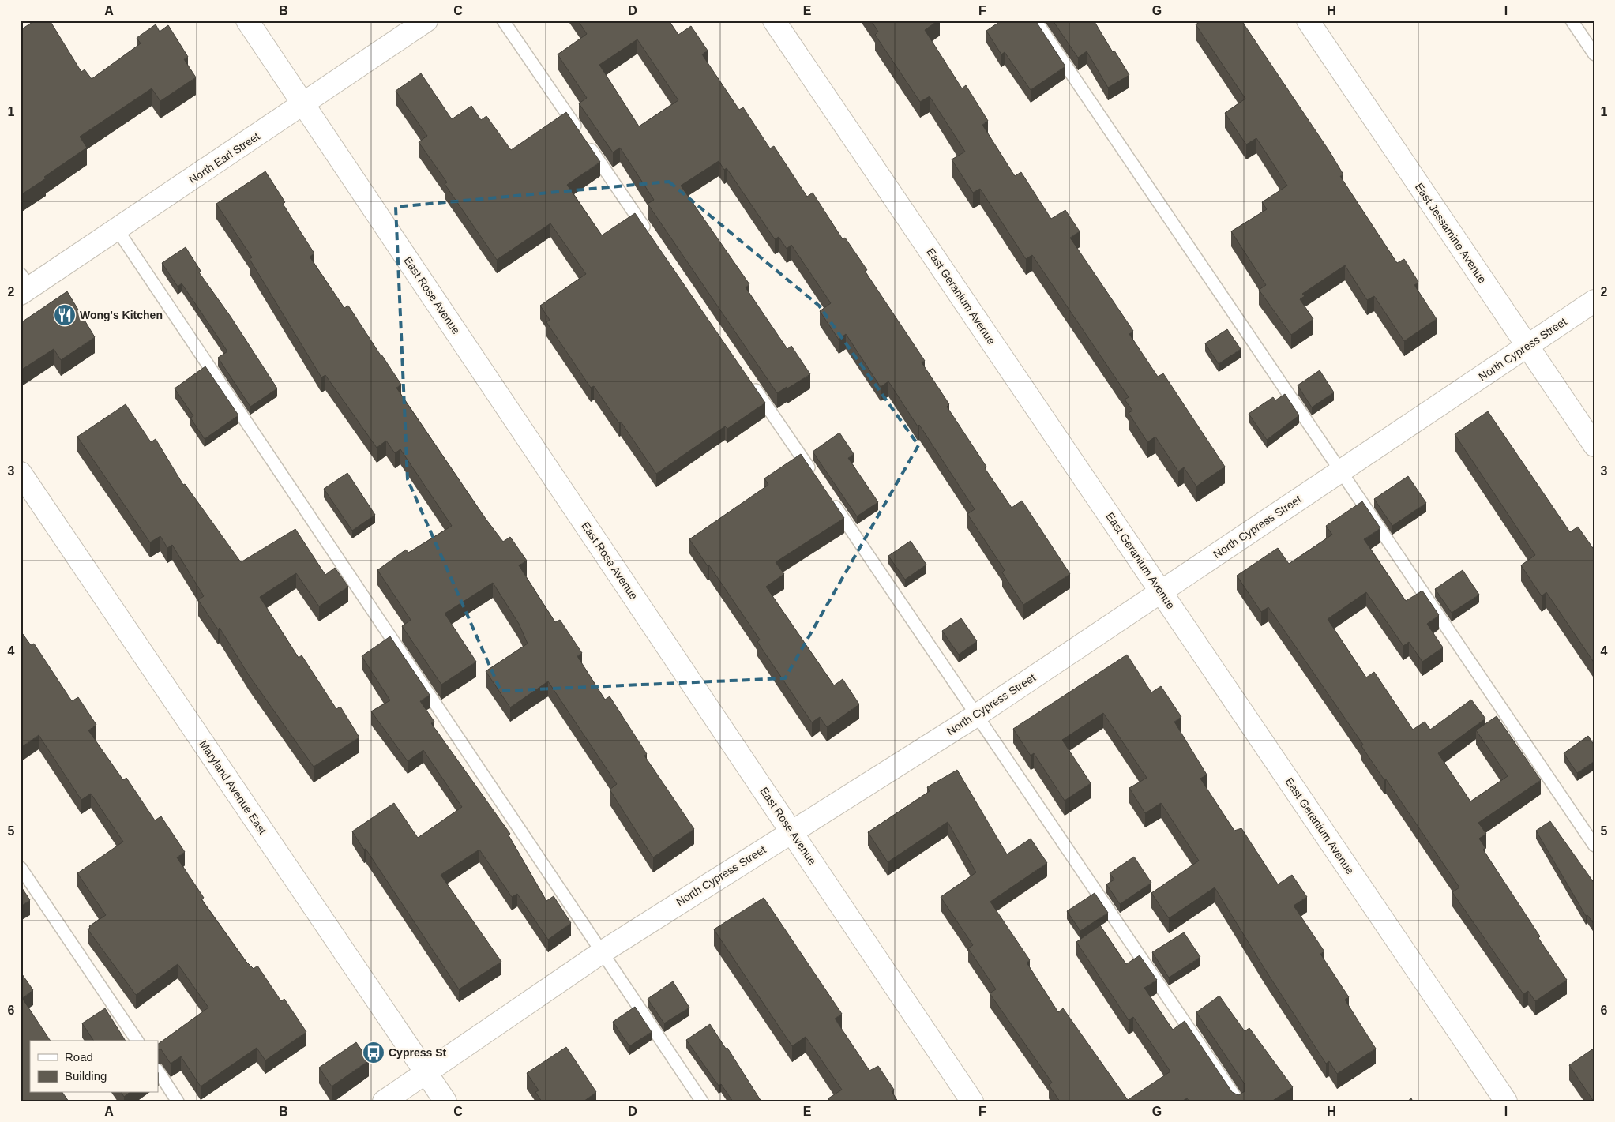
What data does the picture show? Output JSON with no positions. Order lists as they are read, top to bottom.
{
  "streets": {
    "street": [
      "North Earl Street",
      "East Jessamine Avenue",
      "East Rose Avenue",
      "East Geranium Avenue",
      "North Cypress Street",
      "Maryland Avenue East"
    ]
  },
  "crossings": [
    ["North Earl Street", "East Rose Avenue"],
    ["East Jessamine Avenue", "North Cypress Street"],
    ["East Rose Avenue", "North Cypress Street"],
    ["East Geranium Avenue", "North Cypress Street"],
    ["North Cypress Street", "Maryland Avenue East"]
  ],
  "places": {
    "restaurant": ["Wong's Kitchen"],
    "bus stop": ["Cypress St"]
  },
  "legend": ["Road", "Building"],
  "grid": {
    "columns": [
      "A",
      "B",
      "C",
      "D",
      "E",
      "F",
      "G",
      "H",
      "I"
    ],
    "rows": [
      "1",
      "2",
      "3",
      "4",
      "5",
      "6"
    ]
  }
}
